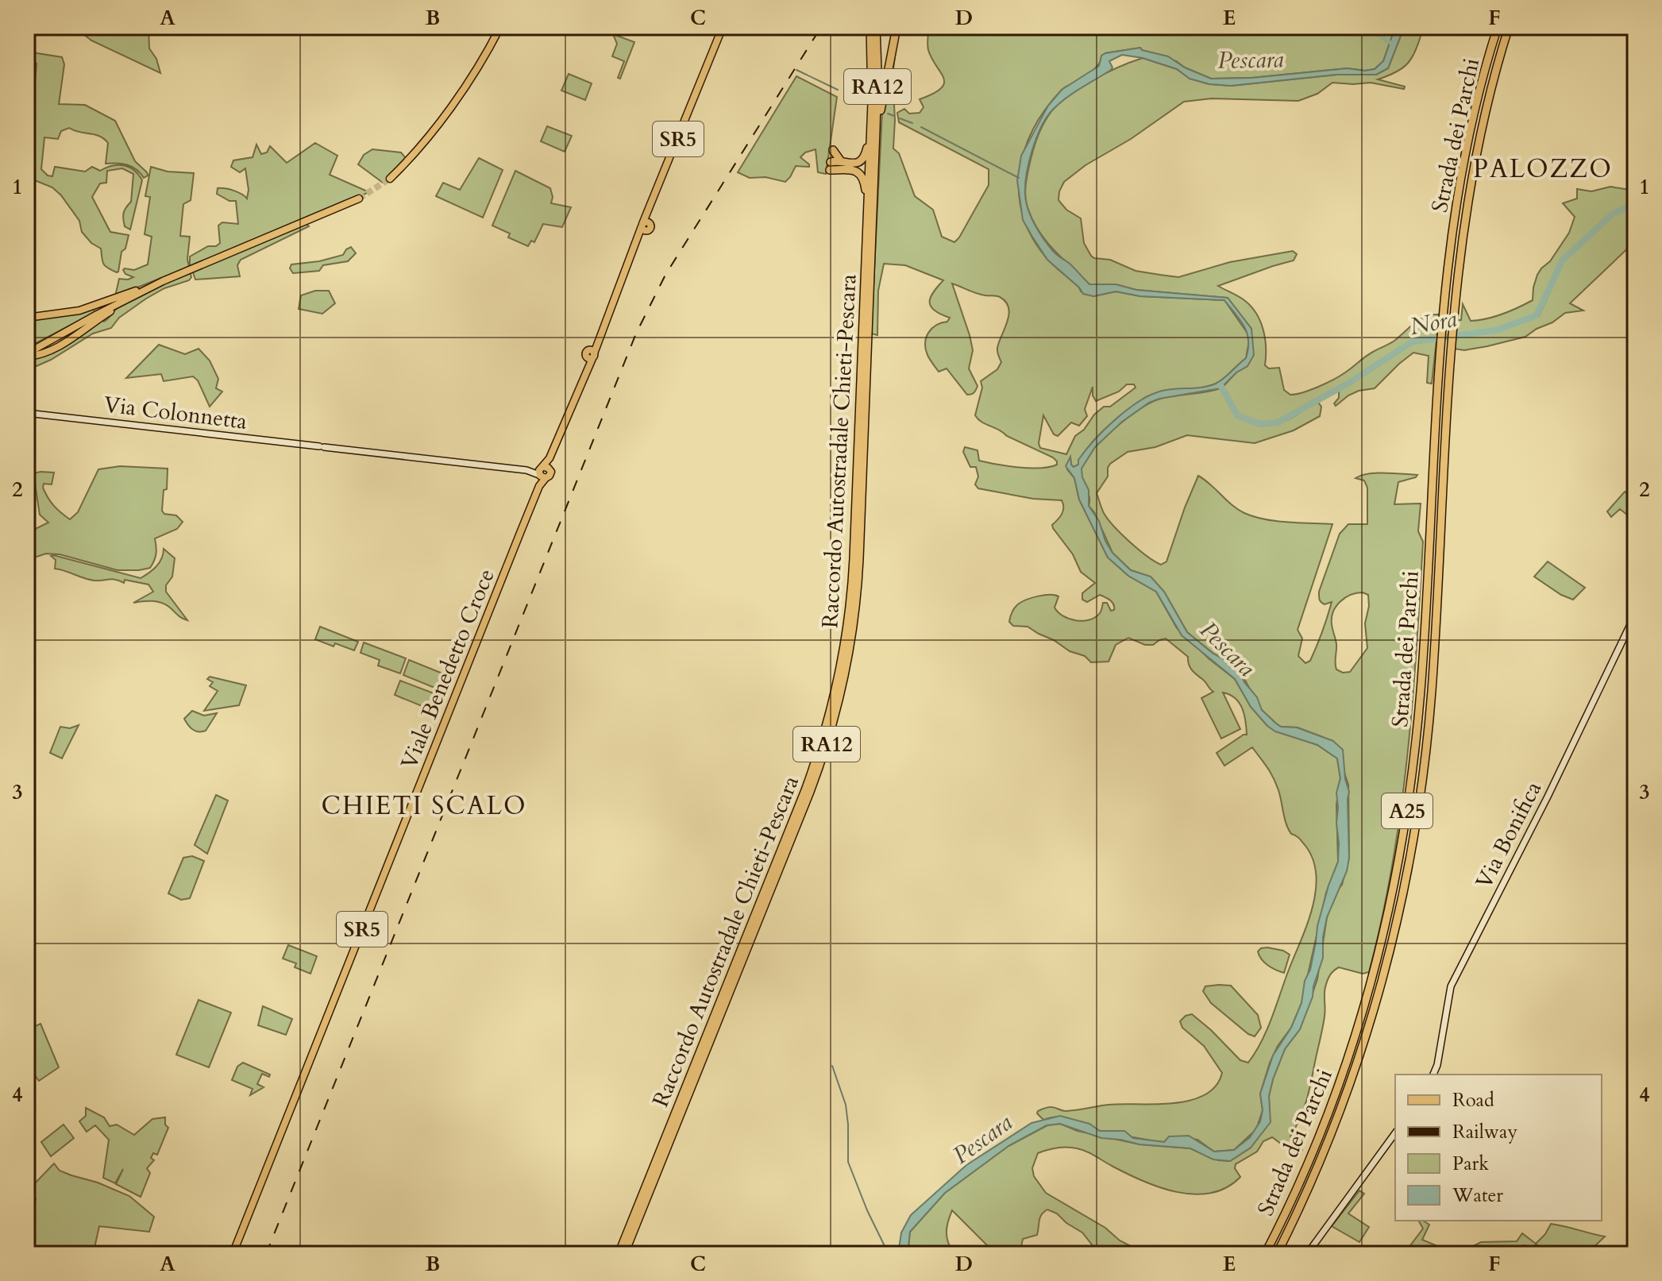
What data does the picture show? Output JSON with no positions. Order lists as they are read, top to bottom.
{
  "streets": {
    "highway": [
      "RA12",
      "Strada dei Parchi",
      "Raccordo Autostradale Chieti-Pescara",
      "A25"
    ],
    "main road": [
      "SR5",
      "Via Colonnetta",
      "Viale Benedetto Croce",
      "Via Bonifica"
    ]
  },
  "crossings": [
    ["SR5", "Via Colonnetta"],
    ["SR5", "Viale Benedetto Croce"],
    ["Via Colonnetta", "Viale Benedetto Croce"]
  ],
  "districts": ["PALOZZO", "CHIETI SCALO"],
  "water": ["Pescara", "Nora"],
  "legend": [
    "Road",
    "Railway",
    "Park",
    "Water"
  ],
  "grid": {
    "columns": [
      "A",
      "B",
      "C",
      "D",
      "E",
      "F"
    ],
    "rows": [
      "1",
      "2",
      "3",
      "4"
    ]
  }
}
